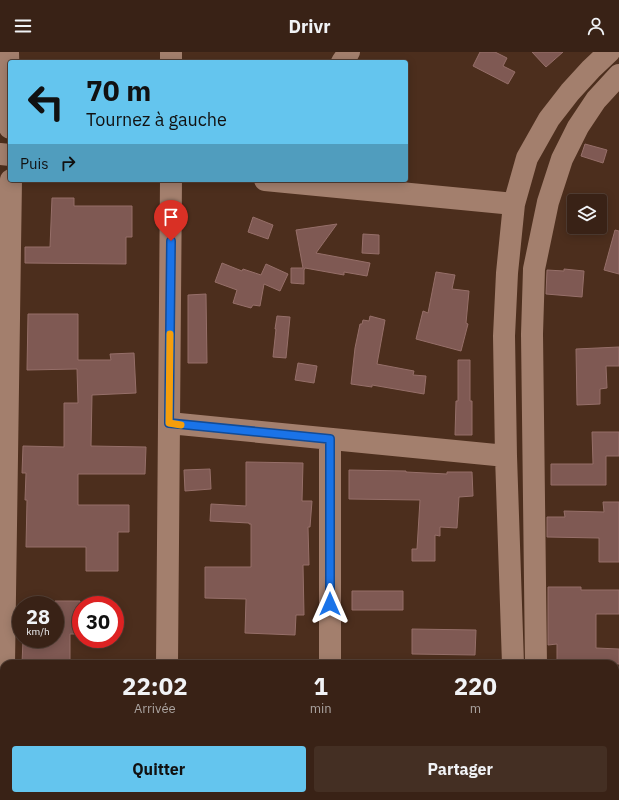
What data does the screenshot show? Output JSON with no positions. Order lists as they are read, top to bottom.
{
  "page": {
    "header": "Drivr",
    "turn": ["70 m", "Tournez à gauche"],
    "then": "Puis",
    "speed": "28 km/h",
    "limit": "30",
    "eta": [
      "22:02",
      "Arrivée",
      "1",
      "min",
      "220",
      "m"
    ],
    "buttons": ["Quitter", "Partager"]
  }
}
